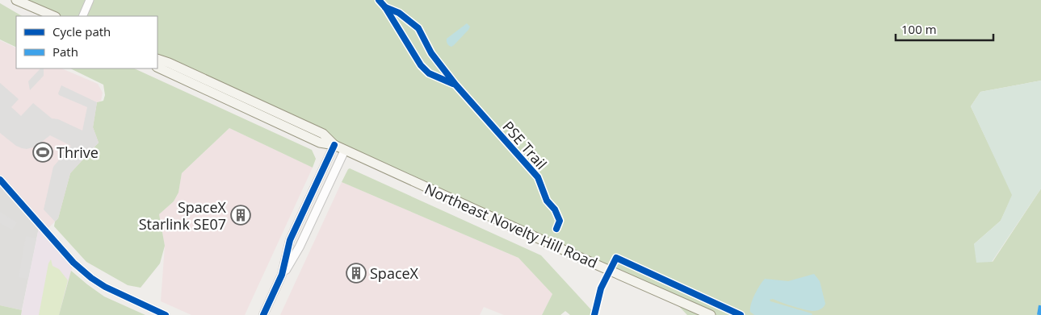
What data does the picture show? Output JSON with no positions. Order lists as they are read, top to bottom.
{
  "streets": {
    "main road": ["Northeast Novelty Hill Road"],
    "cycle path": ["PSE Trail"]
  },
  "places": {
    "sports": ["Thrive"],
    "building": ["SpaceX Starlink SE07", "SpaceX"]
  },
  "legend": ["Cycle path", "Path"],
  "scale_bar": "100 m"
}
